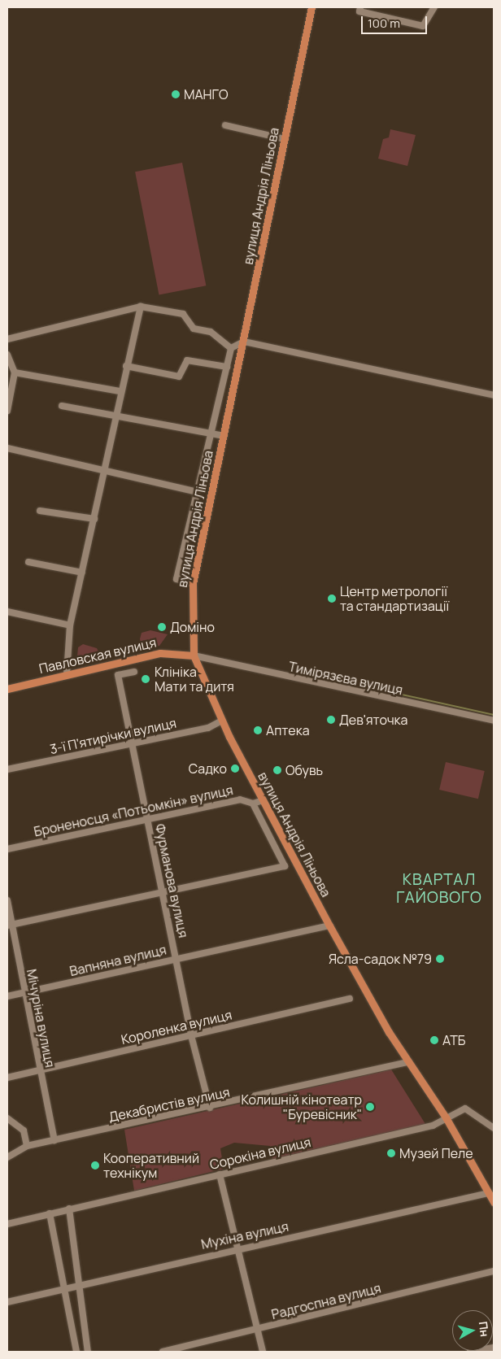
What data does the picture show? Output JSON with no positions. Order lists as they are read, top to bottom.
{
  "streets": {
    "main road": ["вулиця Андрія Ліньова", "Павловская вулиця"],
    "street": [
      "Тимірязєва вулиця",
      "3-ї П’ятирічки вулиця",
      "Броненосця «Потьомкін» вулиця",
      "Фурманова вулиця",
      "Вапняна вулиця",
      "Мічуріна вулиця",
      "Короленка вулиця",
      "Декабристів вулиця",
      "Сорокіна вулиця",
      "Мухіна вулиця",
      "Радгоспна вулиця"
    ]
  },
  "crossings": [
    ["вулиця Андрія Ліньова", "Павловская вулиця"],
    ["вулиця Андрія Ліньова", "Тимірязєва вулиця"],
    ["вулиця Андрія Ліньова", "3-ї П’ятирічки вулиця"],
    ["вулиця Андрія Ліньова", "Броненосця «Потьомкін» вулиця"],
    ["вулиця Андрія Ліньова", "Вапняна вулиця"],
    ["вулиця Андрія Ліньова", "Декабристів вулиця"],
    ["вулиця Андрія Ліньова", "Сорокіна вулиця"],
    ["вулиця Андрія Ліньова", "Мухіна вулиця"],
    ["Павловская вулиця", "Тимірязєва вулиця"],
    ["3-ї П’ятирічки вулиця", "Фурманова вулиця"],
    ["Броненосця «Потьомкін» вулиця", "Фурманова вулиця"],
    ["Фурманова вулиця", "Вапняна вулиця"],
    ["Фурманова вулиця", "Короленка вулиця"],
    ["Фурманова вулиця", "Декабристів вулиця"],
    ["Вапняна вулиця", "Мічуріна вулиця"],
    ["Мічуріна вулиця", "Короленка вулиця"],
    ["Мічуріна вулиця", "Декабристів вулиця"]
  ],
  "districts": ["КВАРТАЛ ГАЙОВОГО"],
  "places": [
    "МАНГО",
    "Центр метрології та стандартизації",
    "Доміно",
    "Клініка Мати та дитя",
    "Дев'яточка",
    "Аптека",
    "Садко",
    "Обувь",
    "Ясла-садок №79",
    "АТБ",
    "Колишній кінотеатр \"Буревісник\"",
    "Музей Пеле",
    "Кооперативний технікум"
  ],
  "scale_bar": "100 m",
  "north": "right"
}
